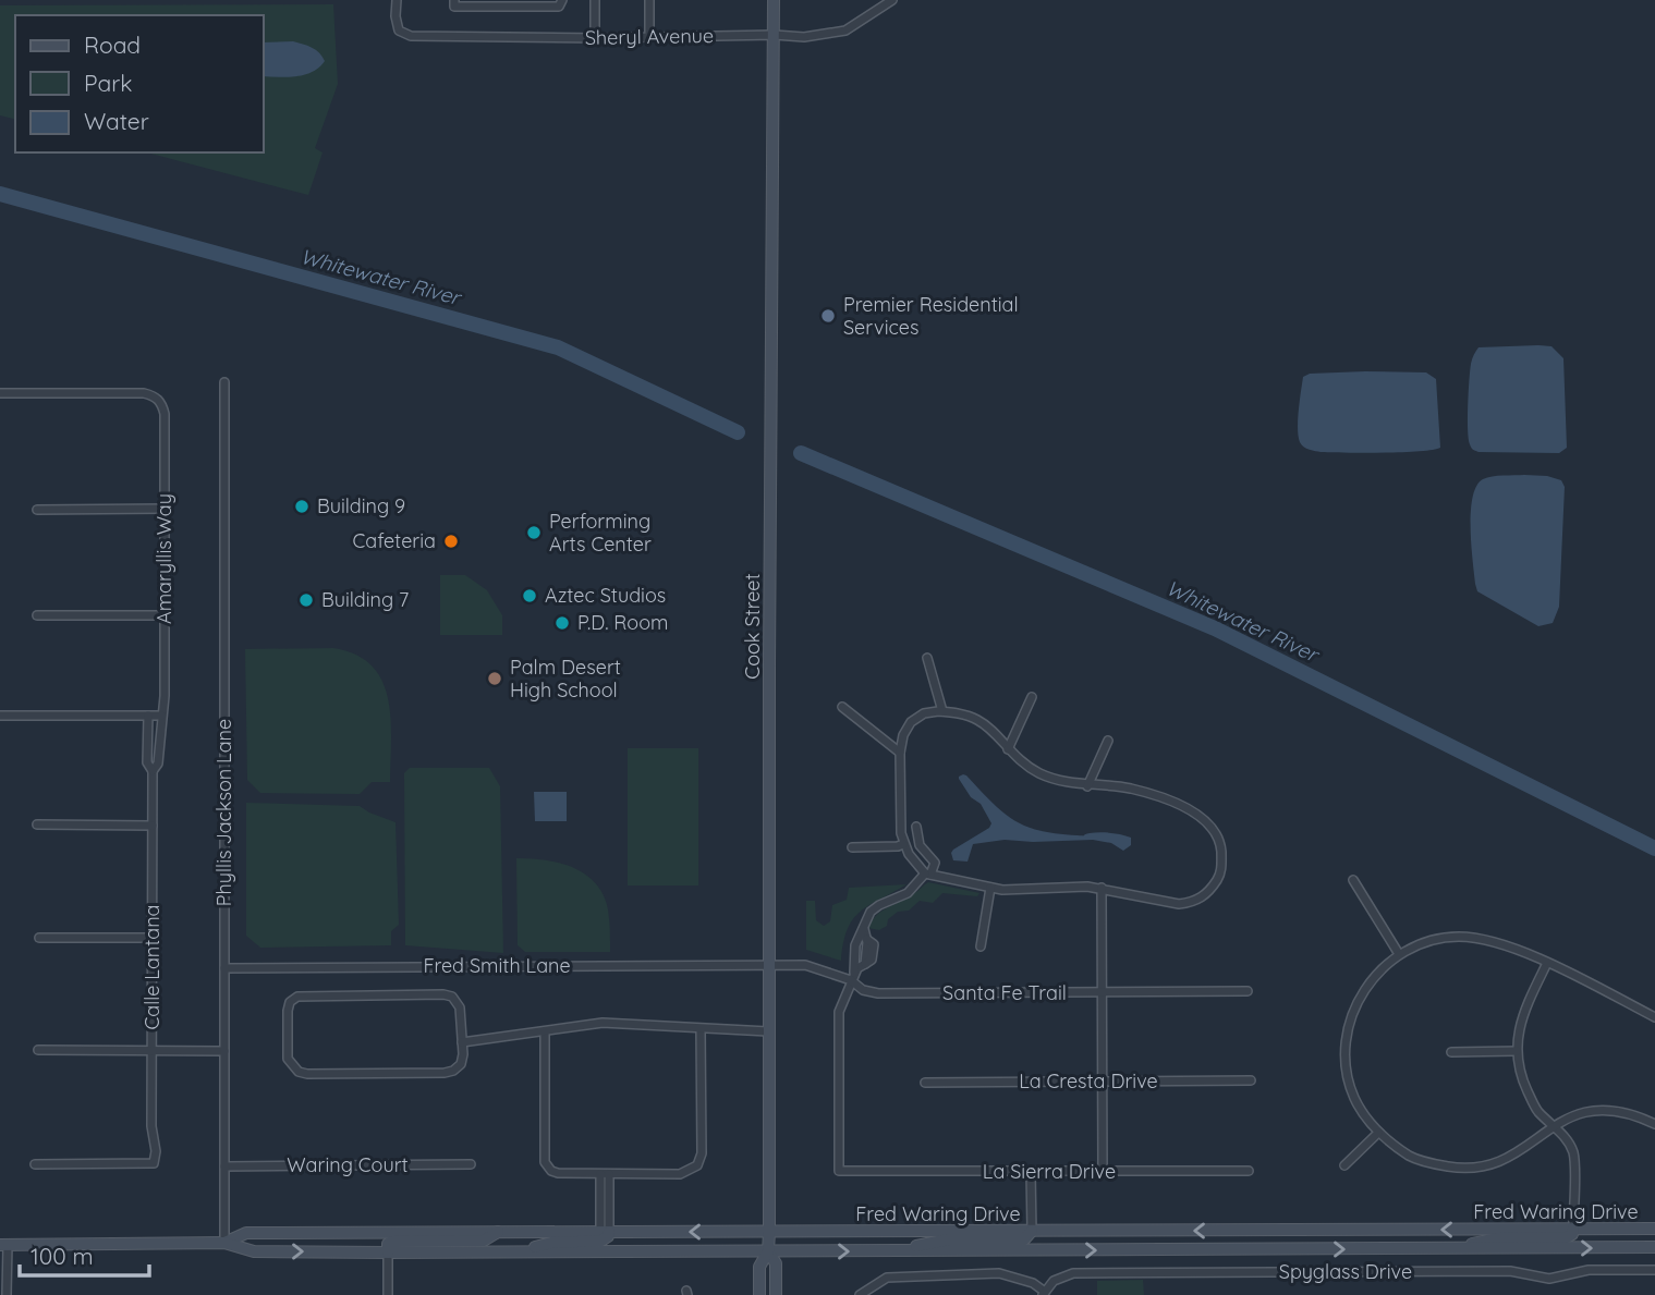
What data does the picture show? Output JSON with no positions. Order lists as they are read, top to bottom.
{
  "streets": {
    "main road": ["Cook Street", "Fred Waring Drive"],
    "street": [
      "Sheryl Avenue",
      "Amaryllis Way",
      "Phyllis Jackson Lane",
      "Fred Smith Lane",
      "Calle Lantana",
      "Santa Fe Trail",
      "La Cresta Drive",
      "Waring Court",
      "La Sierra Drive",
      "Spyglass Drive"
    ]
  },
  "crossings": [
    ["Sheryl Avenue", "Cook Street"],
    ["Amaryllis Way", "Calle Lantana"],
    ["Cook Street", "Fred Smith Lane"],
    ["Cook Street", "Santa Fe Trail"],
    ["Cook Street", "Fred Waring Drive"],
    ["Phyllis Jackson Lane", "Fred Smith Lane"],
    ["Phyllis Jackson Lane", "Waring Court"],
    ["Phyllis Jackson Lane", "Fred Waring Drive"],
    ["Fred Smith Lane", "Santa Fe Trail"],
    ["Santa Fe Trail", "La Sierra Drive"]
  ],
  "water": ["Whitewater River"],
  "places": [
    "Premier Residential Services",
    "Building 9",
    "Performing Arts Center",
    "Cafeteria",
    "Aztec Studios",
    "Building 7",
    "P.D. Room",
    "Palm Desert High School"
  ],
  "legend": ["Road", "Park", "Water"],
  "scale_bar": "100 m"
}
